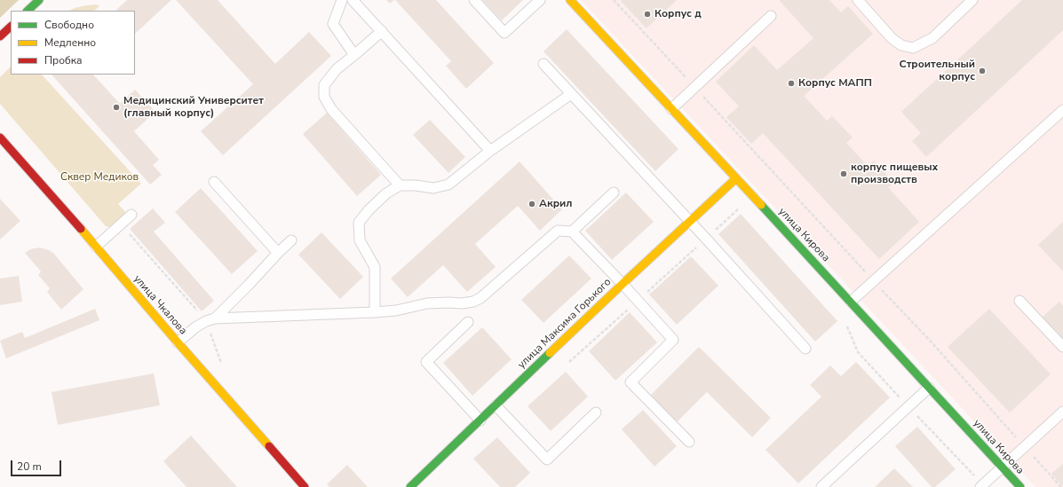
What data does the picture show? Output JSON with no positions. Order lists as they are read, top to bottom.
{
  "streets": {
    "street": ["улица Кирова", "улица Чкалова", "улица Максима Горького"]
  },
  "crossings": [
    ["улица Кирова", "улица Максима Горького"]
  ],
  "parks": ["Сквер Медиков"],
  "places": [
    "Корпус д",
    "Строительный корпус",
    "Корпус МАПП",
    "Медицинский Университет (главный корпус)",
    "корпус пищевых производств",
    "Акрил"
  ],
  "legend": ["Свободно", "Медленно", "Пробка"],
  "scale_bar": "20 m"
}
